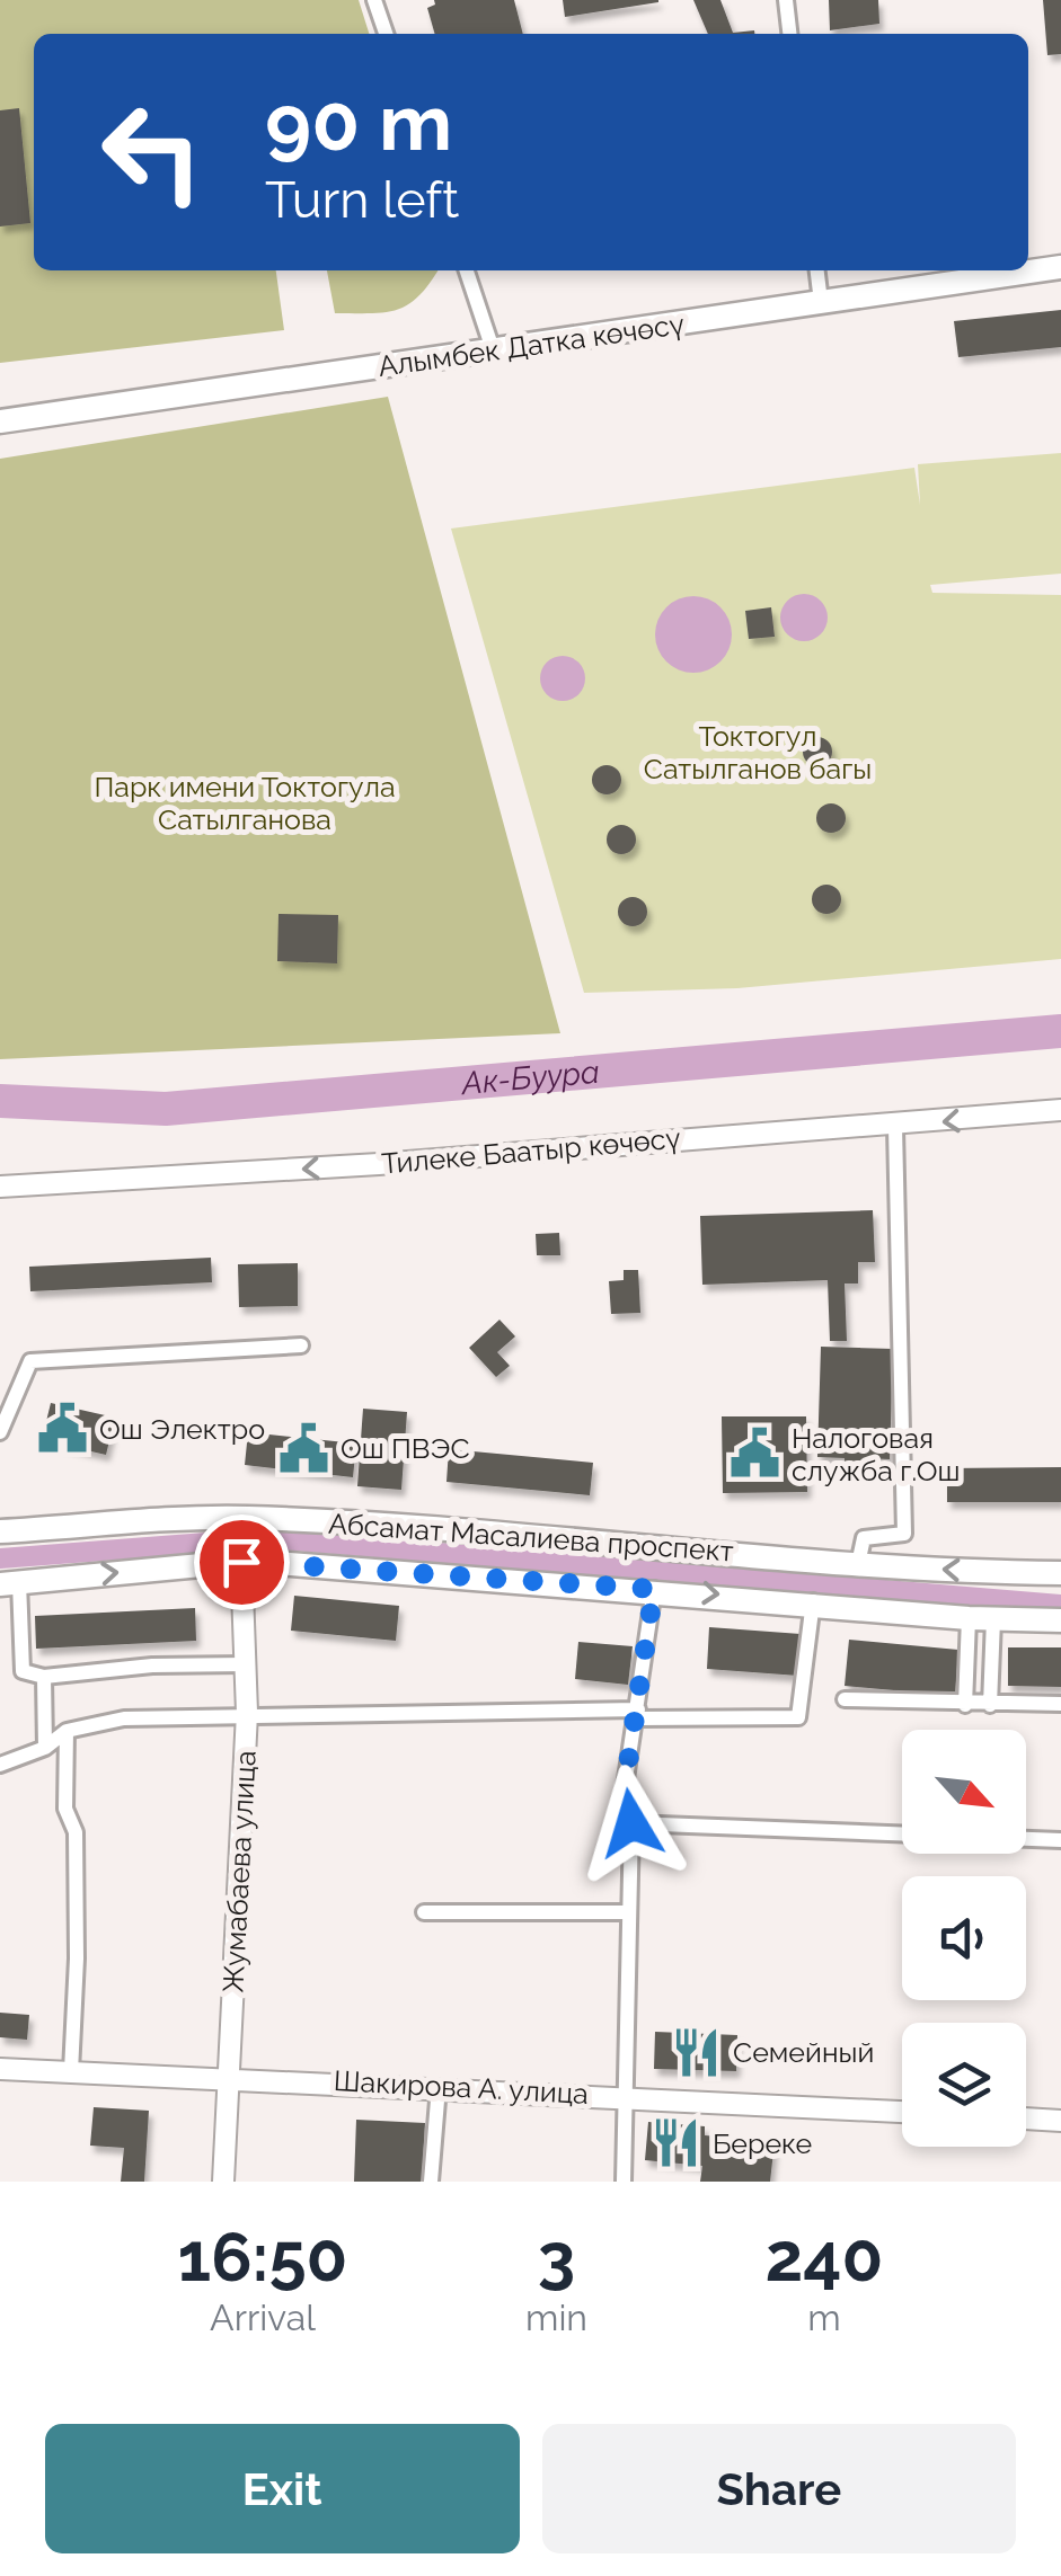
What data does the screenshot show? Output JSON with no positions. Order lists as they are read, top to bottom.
{
  "streets": {
    "main road": ["Алымбек Датка көчөсү", "Абсамат Масалиева проспект"],
    "street": ["Тилеке Баатыр көчөсү", "Жумабаева улица", "Шакирова А. улица"]
  },
  "crossings": [
    ["Абсамат Масалиева проспект", "Жумабаева улица"],
    ["Жумабаева улица", "Шакирова А. улица"]
  ],
  "one_way": ["Тилеке Баатыр көчөсү"],
  "water": ["Ак-Буура"],
  "parks": ["Токтогул Сатылганов багы", "Парк имени Токтогула Сатылганова"],
  "places": {
    "public building": ["Ош Электро", "Ош ПВЭС", "Налоговая служба г.Ош"],
    "restaurant": ["Семейный", "Береке"]
  },
  "north": "bottom right",
  "page": {
    "turn": ["90 m", "Turn left"],
    "eta": [
      "16:50",
      "Arrival",
      "3",
      "min",
      "240",
      "m"
    ],
    "buttons": ["Exit", "Share"]
  }
}
